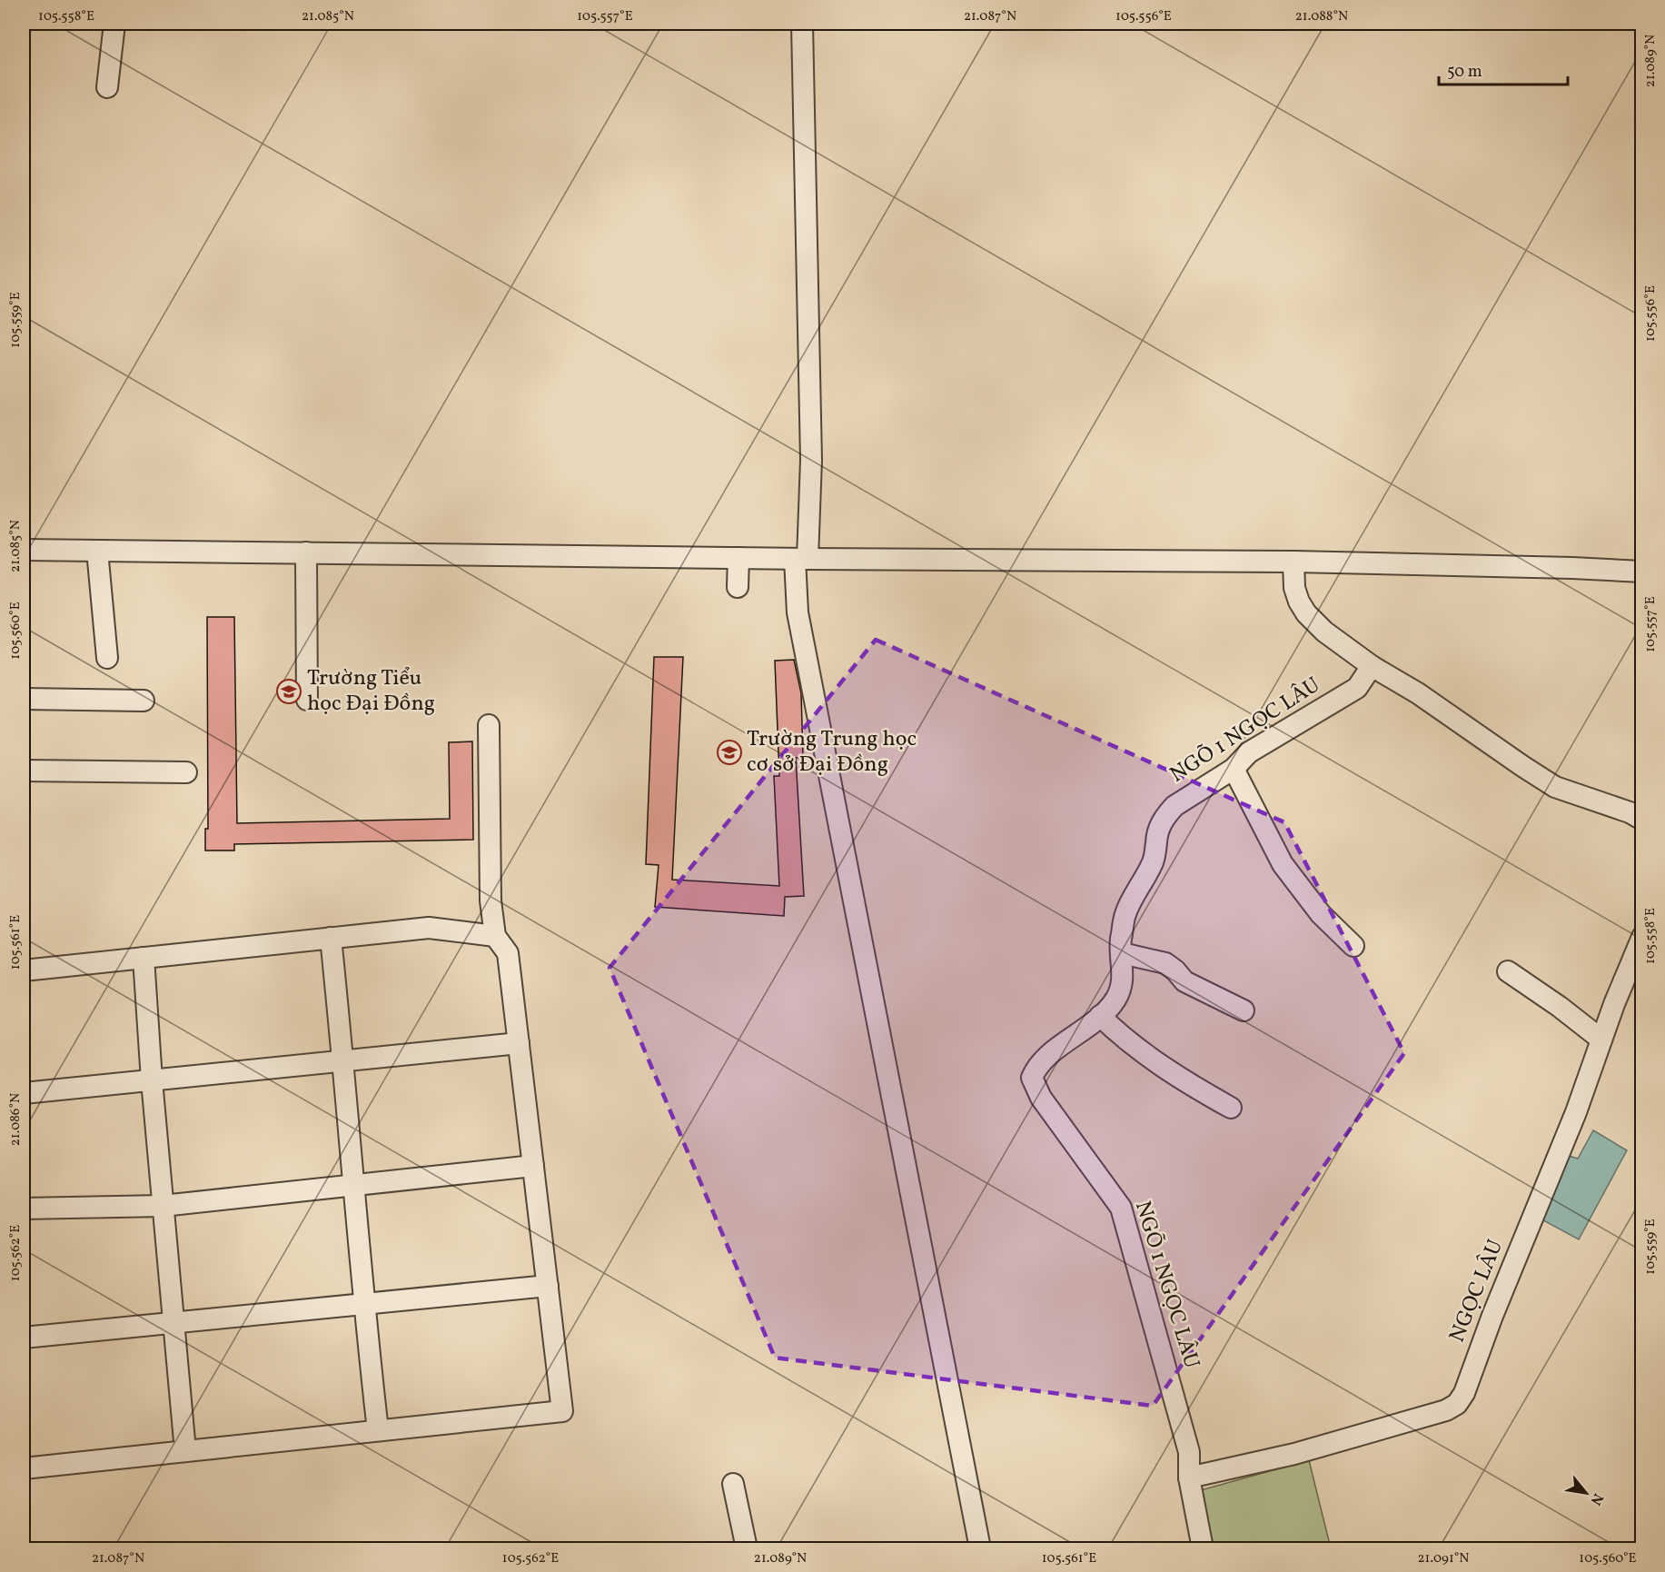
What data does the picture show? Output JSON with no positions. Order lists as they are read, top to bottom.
{
  "streets": {
    "street": ["NGÕ 1 NGỌC LÂU", "NGỌC LÂU"]
  },
  "crossings": [
    ["NGÕ 1 NGỌC LÂU", "NGỌC LÂU"]
  ],
  "places": {
    "school or university": ["Trường Tiểu học Đại Đồng", "Trường Trung học cơ sở Đại Đồng"]
  },
  "scale_bar": "50 m",
  "north": "bottom right",
  "coordinates": [
    "105.558°E",
    "21.085°N",
    "105.557°E",
    "21.087°N",
    "105.556°E",
    "21.088°N",
    "21.089°N",
    "105.559°E",
    "105.560°E",
    "105.561°E",
    "21.086°N",
    "105.562°E",
    "21.091°N"
  ]
}
